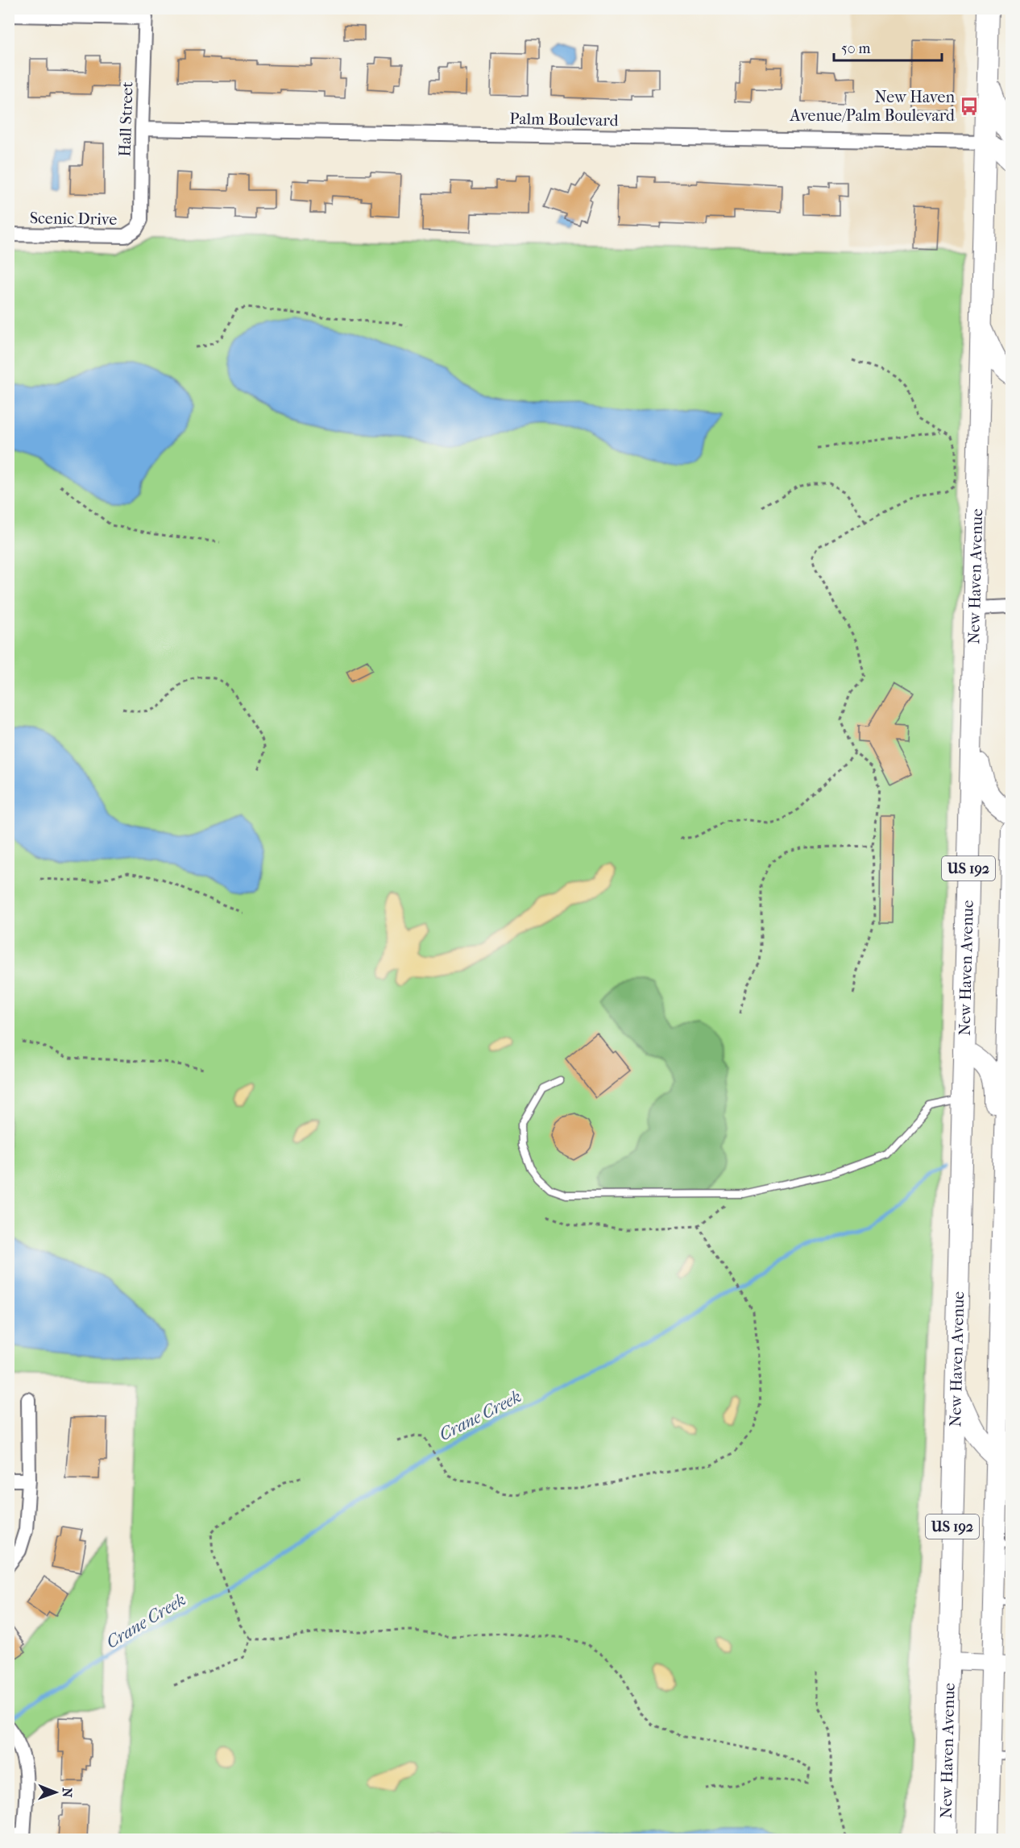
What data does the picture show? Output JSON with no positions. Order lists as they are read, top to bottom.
{
  "streets": {
    "main road": ["New Haven Avenue", "US 192"],
    "street": ["Hall Street", "Palm Boulevard", "Scenic Drive"]
  },
  "crossings": [
    ["Hall Street", "Palm Boulevard"],
    ["Hall Street", "Scenic Drive"],
    ["Palm Boulevard", "New Haven Avenue"]
  ],
  "water": ["Crane Creek"],
  "places": {
    "bus stop": ["New Haven Avenue/Palm Boulevard"]
  },
  "scale_bar": "50 m",
  "north": "right"
}
